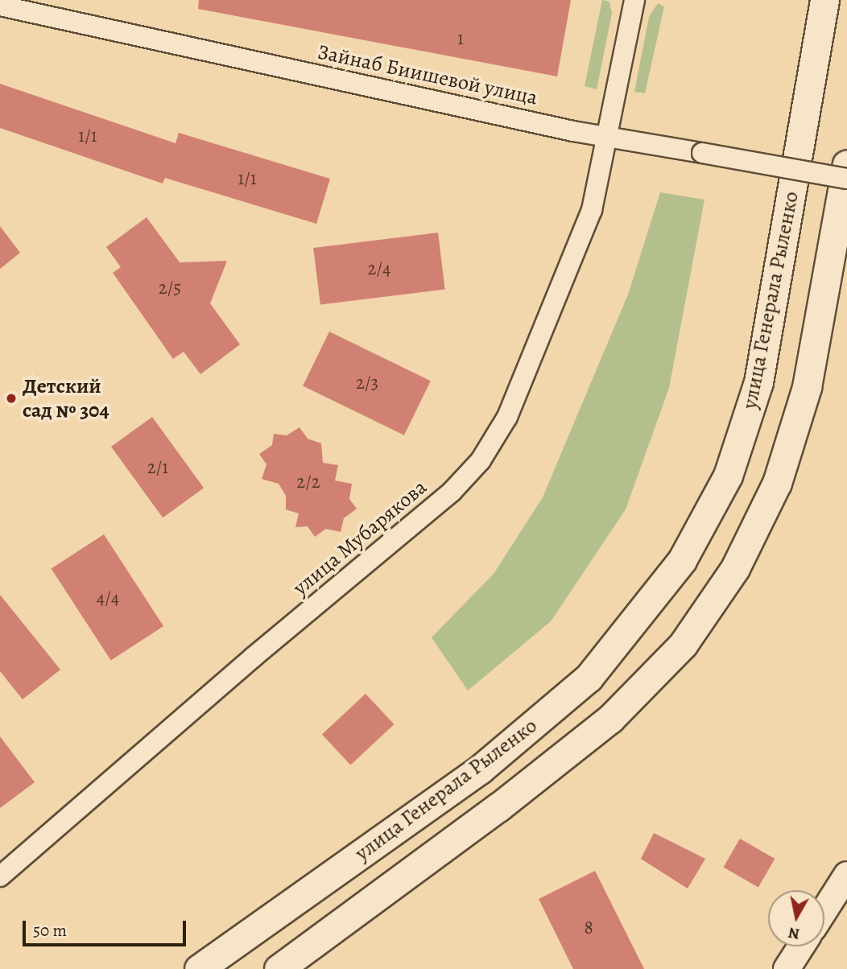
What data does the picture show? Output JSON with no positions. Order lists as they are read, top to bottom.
{
  "streets": {
    "main road": ["улица Генерала Рыленко"],
    "street": ["Зайнаб Биишевой улица", "улица Мубарякова"]
  },
  "crossings": [
    ["Зайнаб Биишевой улица", "улица Мубарякова"]
  ],
  "places": ["Детский сад № 304"],
  "house_numbers": [
    "1",
    "1/1",
    "1/1",
    "2/4",
    "2/5",
    "2/3",
    "2/1",
    "2/2",
    "4/4",
    "8"
  ],
  "scale_bar": "50 m",
  "north": "bottom"
}
